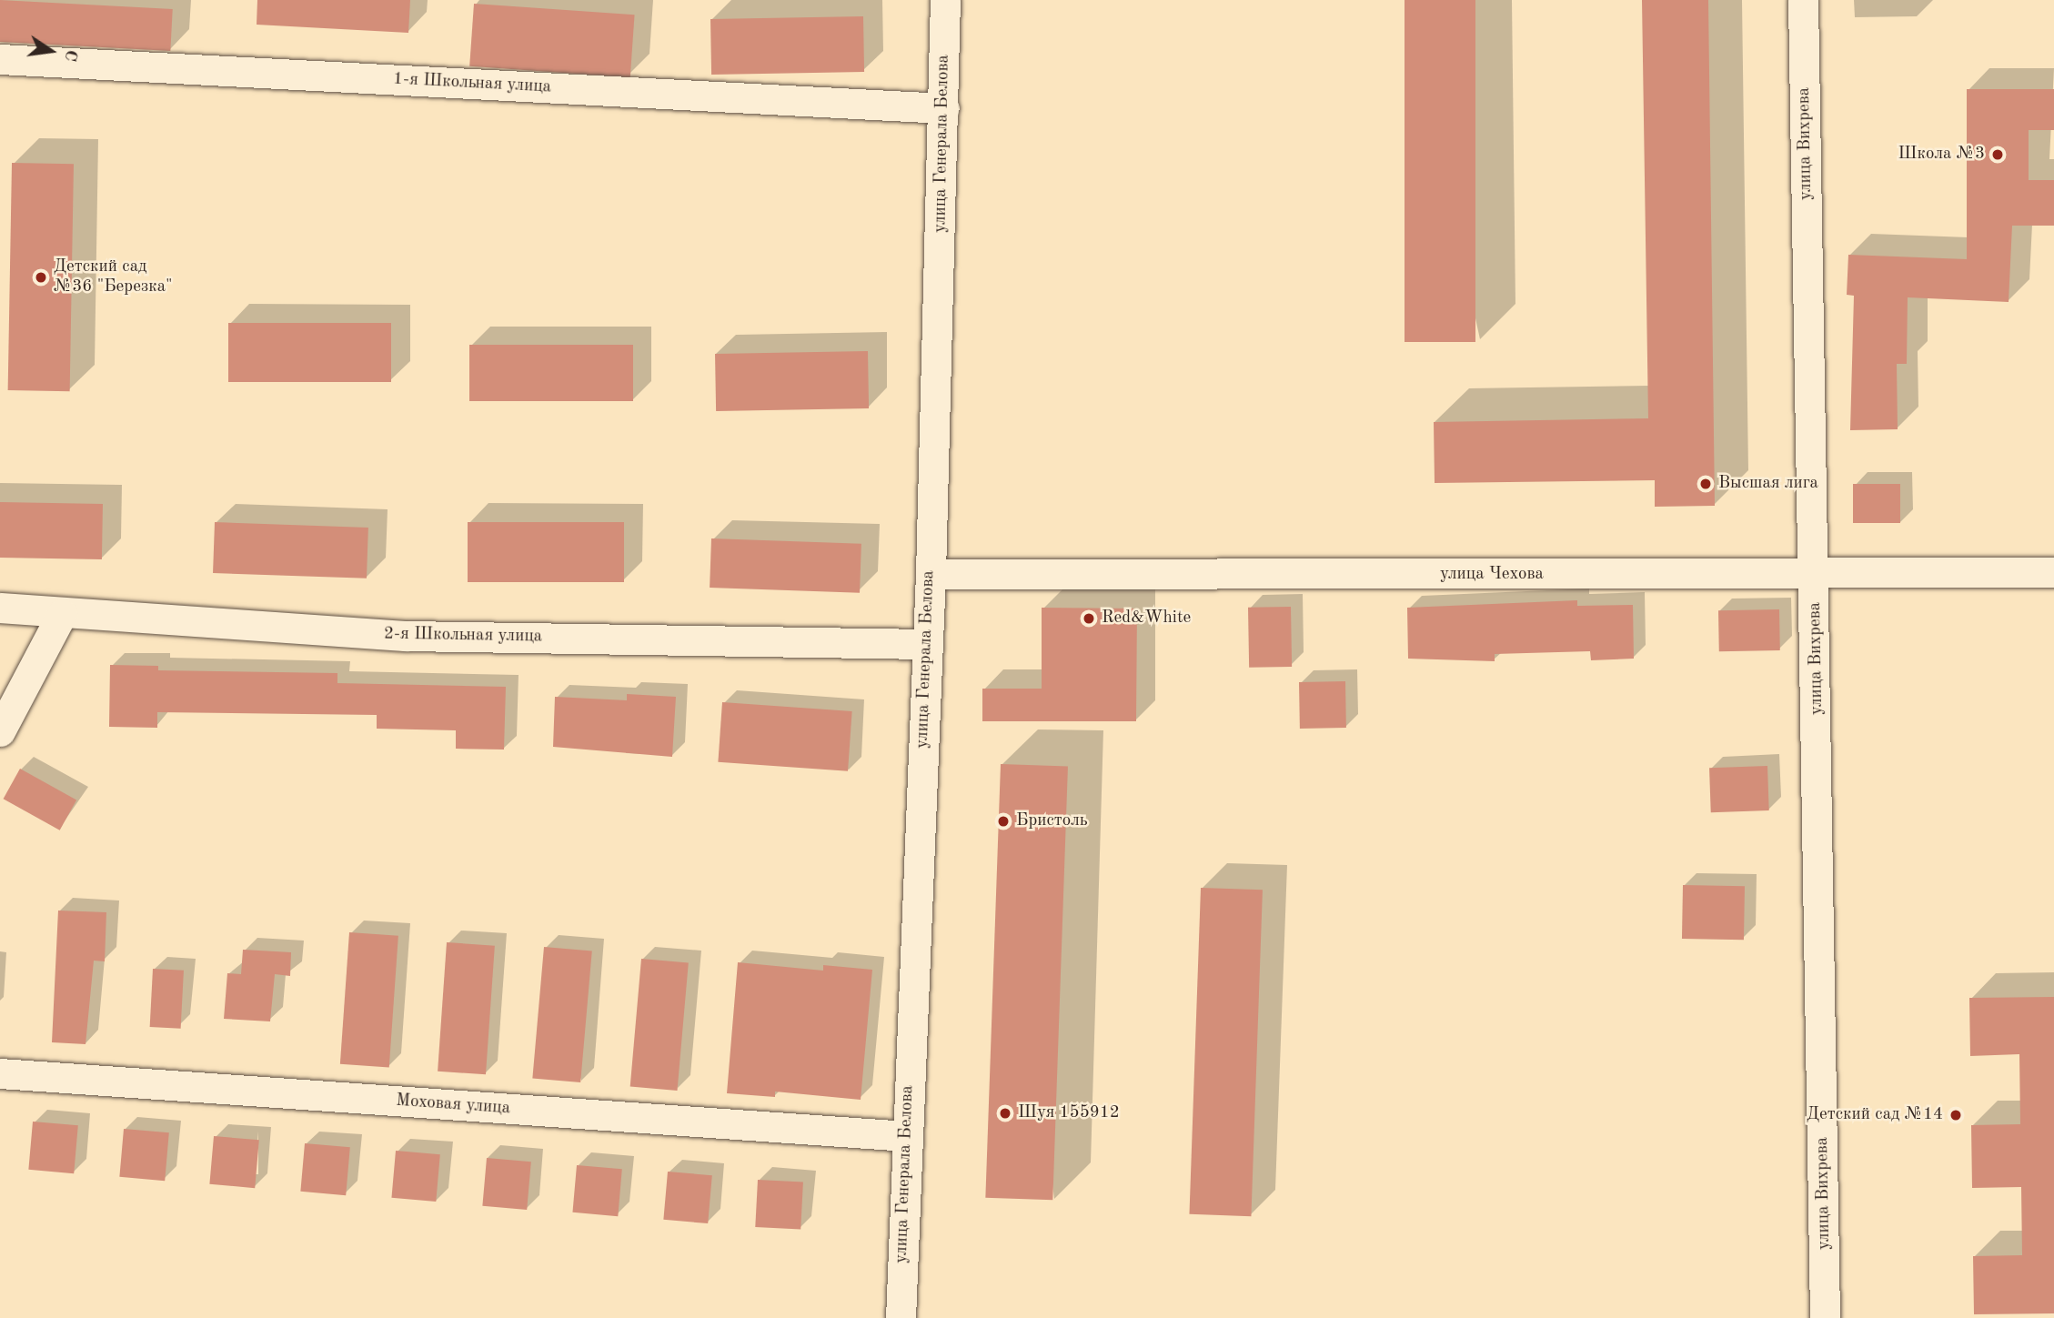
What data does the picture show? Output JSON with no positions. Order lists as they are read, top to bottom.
{
  "streets": {
    "street": [
      "1-я Школьная улица",
      "улица Генерала Белова",
      "улица Вихрева",
      "улица Чехова",
      "2-я Школьная улица",
      "Моховая улица"
    ]
  },
  "crossings": [
    ["1-я Школьная улица", "улица Генерала Белова"],
    ["улица Генерала Белова", "улица Чехова"],
    ["улица Генерала Белова", "2-я Школьная улица"],
    ["улица Генерала Белова", "Моховая улица"],
    ["улица Вихрева", "улица Чехова"]
  ],
  "places": [
    "Школа №3",
    "Детский сад №36 \"Березка\"",
    "Высшая лига",
    "Red&White",
    "Бристоль",
    "Шуя 155912",
    "Детский сад №14"
  ],
  "north": "right"
}
